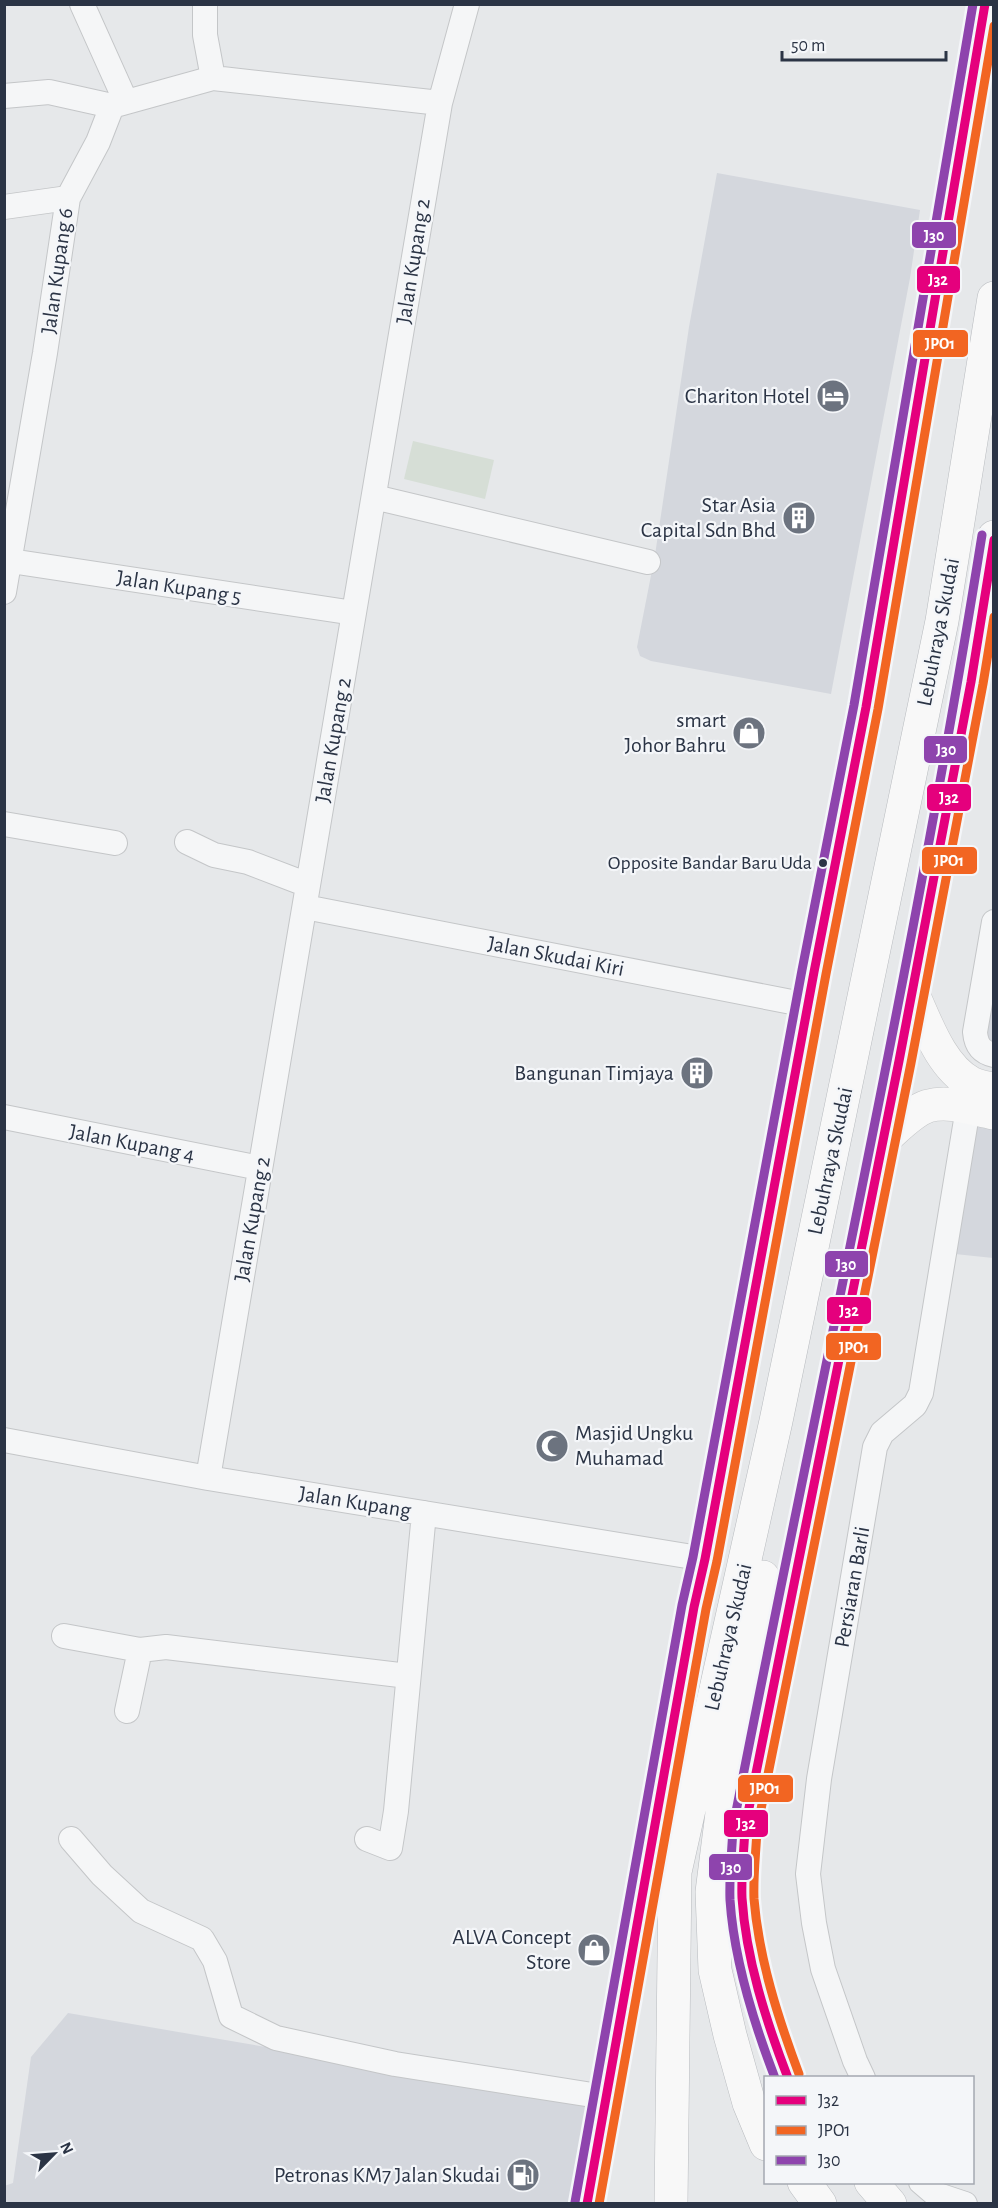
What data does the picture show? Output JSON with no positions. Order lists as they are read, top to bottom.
{
  "streets": {
    "main road": ["Lebuhraya Skudai"],
    "street": [
      "Jalan Kupang 2",
      "Jalan Kupang 6",
      "Jalan Kupang 5",
      "Jalan Skudai Kiri",
      "Jalan Kupang 4",
      "Jalan Kupang",
      "Persiaran Barli"
    ]
  },
  "crossings": [
    ["Jalan Kupang 2", "Jalan Kupang 5"],
    ["Jalan Kupang 2", "Jalan Skudai Kiri"],
    ["Jalan Kupang 2", "Jalan Kupang 4"],
    ["Jalan Kupang 2", "Jalan Kupang"],
    ["Jalan Kupang 6", "Jalan Kupang 5"]
  ],
  "places": {
    "hotel": ["Chariton Hotel"],
    "building": ["Star Asia Capital Sdn Bhd", "Bangunan Timjaya"],
    "shop": ["smart Johor Bahru", "ALVA Concept Store"],
    "other": ["Opposite Bandar Baru Uda"],
    "mosque": ["Masjid Ungku Muhamad"],
    "fuel station": ["Petronas KM7 Jalan Skudai"]
  },
  "lines": ["transit line J32", "transit line J30", "transit line JPO1"],
  "legend": ["J32", "JPO1", "J30"],
  "scale_bar": "50 m",
  "north": "top right"
}
